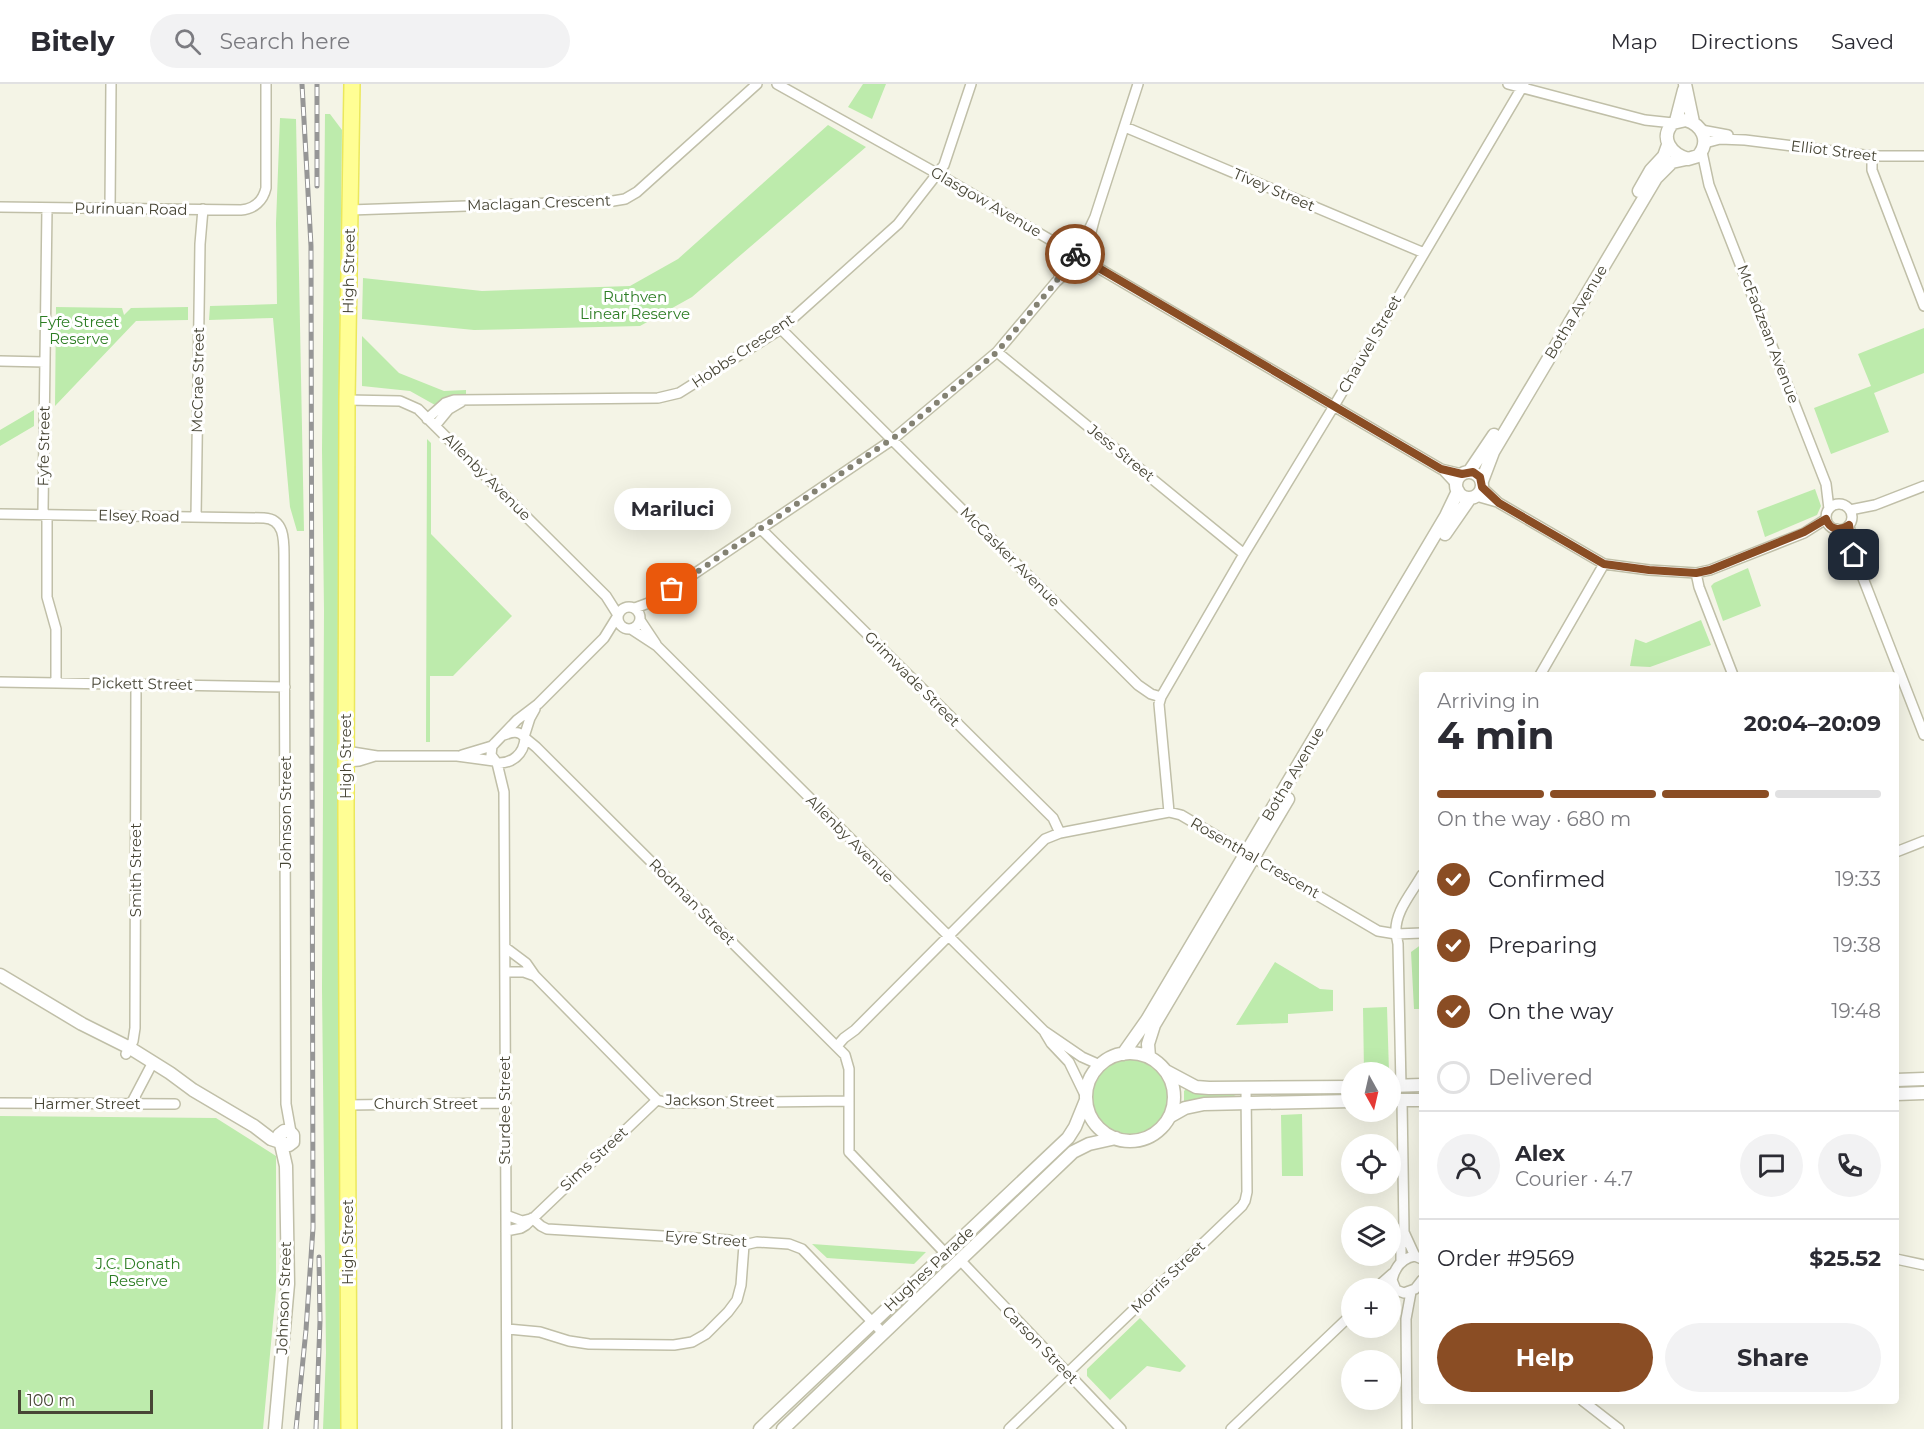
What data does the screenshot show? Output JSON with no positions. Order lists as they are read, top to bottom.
{
  "streets": {
    "main road": ["High Street"],
    "street": [
      "Elliot Street",
      "Tivey Street",
      "Glasgow Avenue",
      "Maclagan Crescent",
      "Purinuan Road",
      "Botha Avenue",
      "McFadzean Avenue",
      "Chauvel Street",
      "Hobbs Crescent",
      "McCrae Street",
      "Fyfe Street",
      "Jess Street",
      "Allenby Avenue",
      "Elsey Road",
      "McCasker Avenue",
      "Grimwade Street",
      "Pickett Street",
      "Johnson Street",
      "Rosenthal Crescent",
      "Smith Street",
      "Rodman Street",
      "Jackson Street",
      "Harmer Street",
      "Church Street",
      "Sturdee Street",
      "Sims Street",
      "Eyre Street",
      "Hughes Parade",
      "Morris Street",
      "Carson Street"
    ]
  },
  "crossings": [
    ["Elliot Street", "Botha Avenue"],
    ["Elliot Street", "McFadzean Avenue"],
    ["Tivey Street", "Chauvel Street"],
    ["Glasgow Avenue", "Botha Avenue"],
    ["Glasgow Avenue", "Chauvel Street"],
    ["Glasgow Avenue", "Hobbs Crescent"],
    ["Maclagan Crescent", "High Street"],
    ["Purinuan Road", "McCrae Street"],
    ["Purinuan Road", "Fyfe Street"],
    ["High Street", "Allenby Avenue"],
    ["High Street", "Church Street"],
    ["Botha Avenue", "McFadzean Avenue"],
    ["Botha Avenue", "Allenby Avenue"],
    ["Botha Avenue", "Rosenthal Crescent"],
    ["Botha Avenue", "Hughes Parade"],
    ["Chauvel Street", "Jess Street"],
    ["Chauvel Street", "McCasker Avenue"],
    ["Hobbs Crescent", "Allenby Avenue"],
    ["Hobbs Crescent", "McCasker Avenue"],
    ["McCrae Street", "Elsey Road"],
    ["Fyfe Street", "Elsey Road"],
    ["Fyfe Street", "Pickett Street"],
    ["Allenby Avenue", "Hughes Parade"],
    ["Elsey Road", "Johnson Street"],
    ["Pickett Street", "Johnson Street"],
    ["Pickett Street", "Smith Street"],
    ["Rodman Street", "Sturdee Street"],
    ["Jackson Street", "Sturdee Street"],
    ["Jackson Street", "Sims Street"],
    ["Church Street", "Sturdee Street"],
    ["Sturdee Street", "Sims Street"],
    ["Sims Street", "Eyre Street"],
    ["Eyre Street", "Hughes Parade"],
    ["Hughes Parade", "Carson Street"],
    ["Morris Street", "Carson Street"]
  ],
  "parks": ["Ruthven Linear Reserve", "Fyfe Street Reserve", "J.C. Donath Reserve"],
  "places": ["Mariluci"],
  "scale_bar": "100 m",
  "north": "bottom",
  "page": {
    "header": "Bitely",
    "search": "Search here",
    "nav": ["Map", "Directions", "Saved"],
    "bubble": "Mariluci",
    "heading": ["4 min", "Arriving in", "20:04–20:09"],
    "panel": [
      "Alex",
      "Courier · 4.7",
      "Order #9569",
      "$25.52"
    ],
    "bar": "On the way · 680 m",
    "list": [
      ["Confirmed", "19:33"],
      ["Preparing", "19:38"],
      ["On the way", "19:48"],
      "Delivered"
    ],
    "map_buttons": ["+", "−"],
    "buttons": ["Help", "Share"],
    "scale": "100 m"
  }
}
